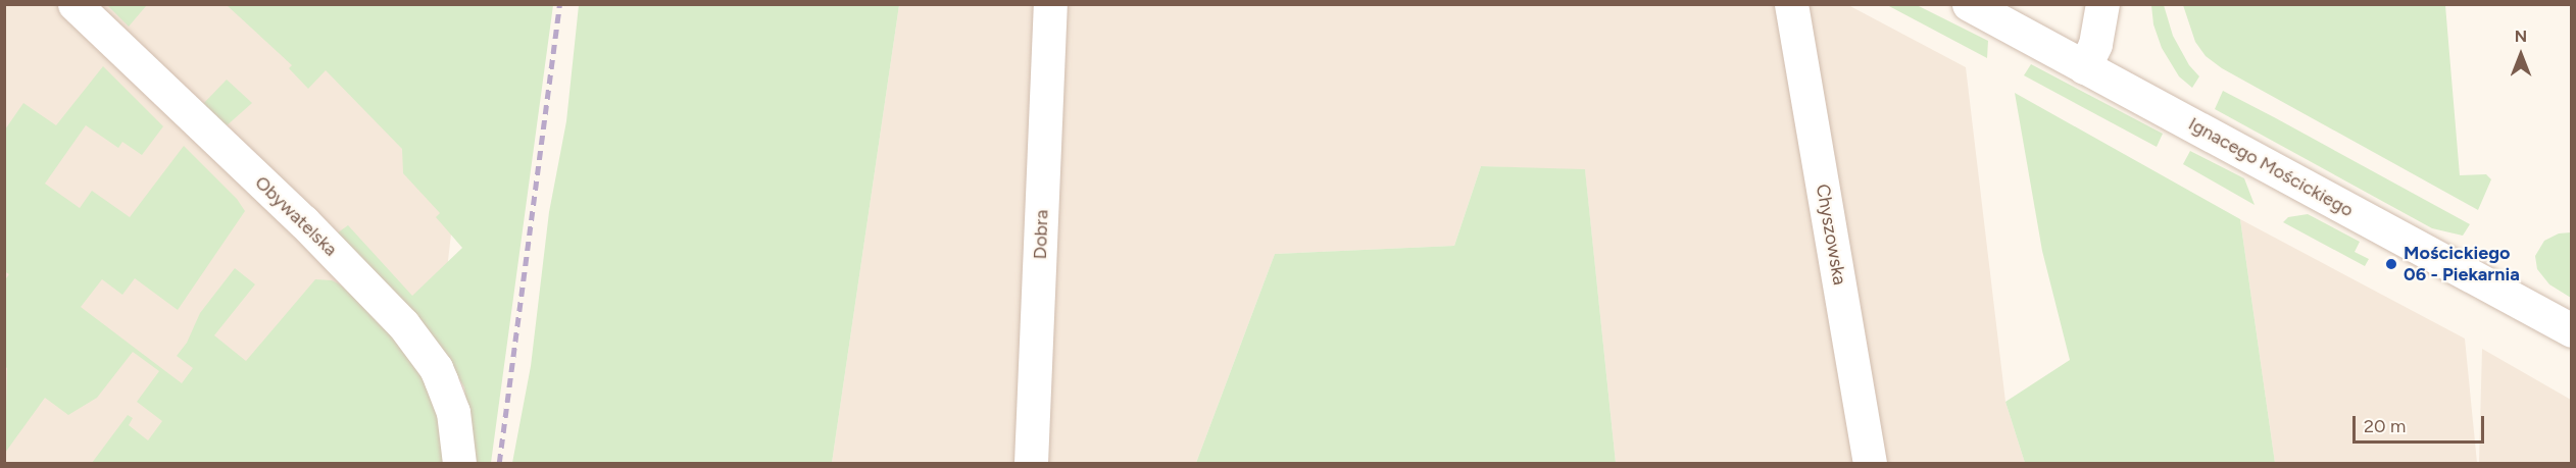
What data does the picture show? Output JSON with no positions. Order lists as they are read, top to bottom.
{
  "streets": {
    "street": [
      "Ignacego Mościckiego",
      "Obywatelska",
      "Dobra",
      "Chyszowska"
    ]
  },
  "places": ["Mościckiego 06 - Piekarnia"],
  "scale_bar": "20 m",
  "north": "top"
}
